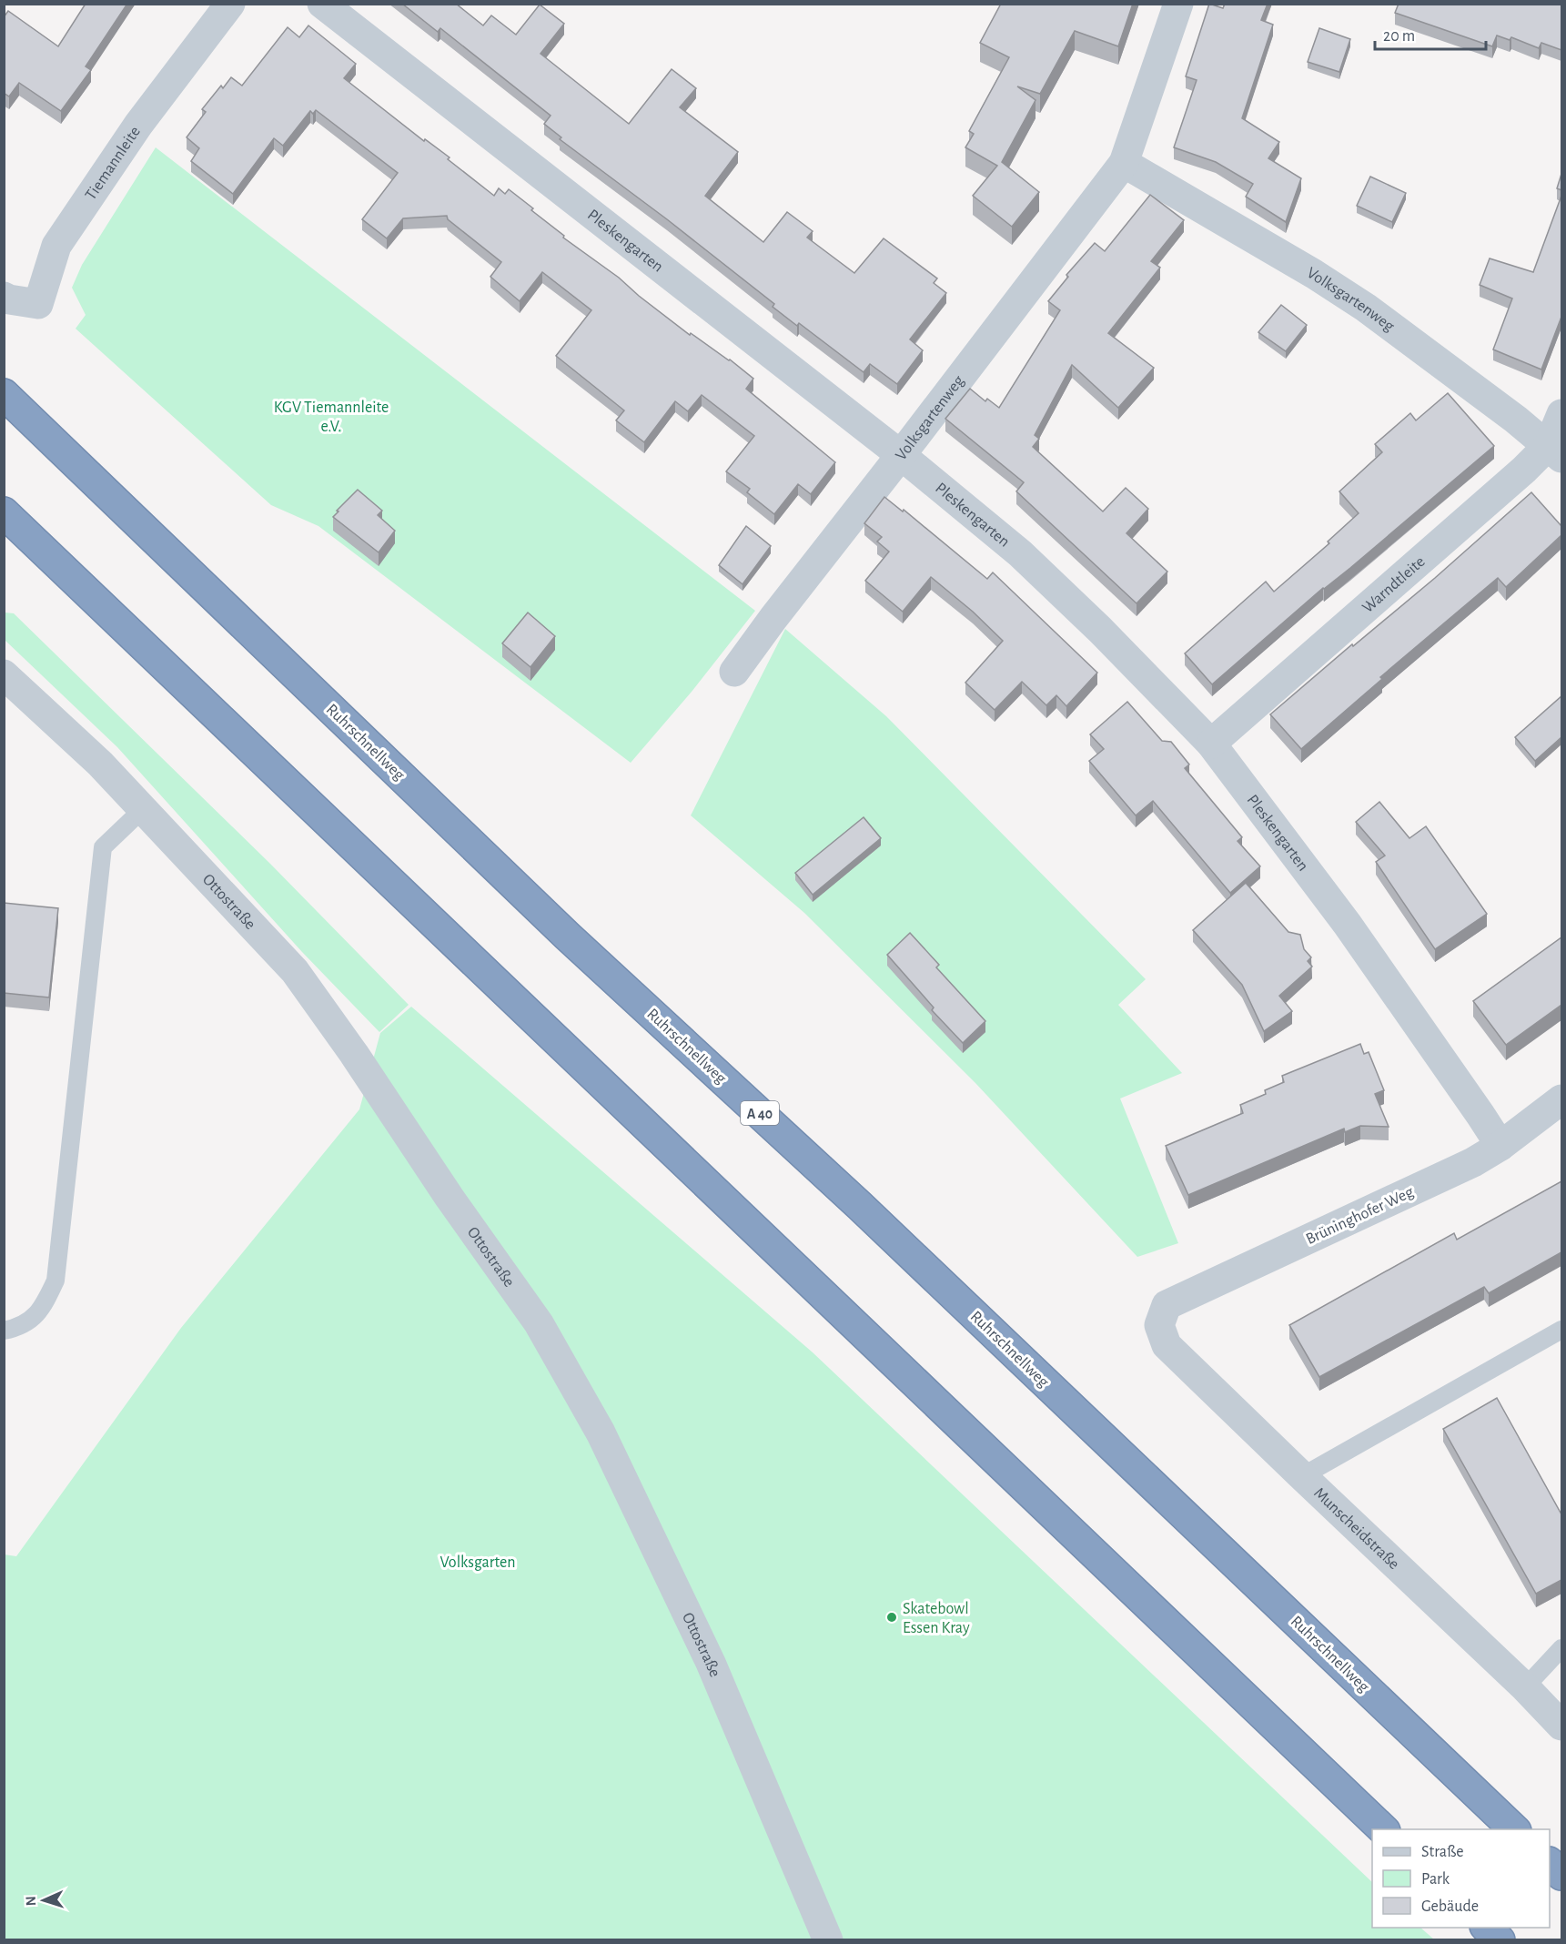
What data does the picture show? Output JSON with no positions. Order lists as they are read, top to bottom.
{
  "streets": {
    "highway": ["Ruhrschnellweg", "A 40"],
    "street": [
      "Tiemannleite",
      "Pleskengarten",
      "Volksgartenweg",
      "Warndtleite",
      "Ottostraße",
      "Brüninghofer Weg",
      "Munscheidstraße"
    ]
  },
  "crossings": [
    ["Pleskengarten", "Volksgartenweg"],
    ["Pleskengarten", "Warndtleite"],
    ["Pleskengarten", "Brüninghofer Weg"],
    ["Volksgartenweg", "Warndtleite"],
    ["Brüninghofer Weg", "Munscheidstraße"]
  ],
  "parks": ["KGV Tiemannleite e.V.", "Volksgarten"],
  "places": ["Skatebowl Essen Kray"],
  "legend": ["Straße", "Park", "Gebäude"],
  "scale_bar": "20 m",
  "north": "left"
}
